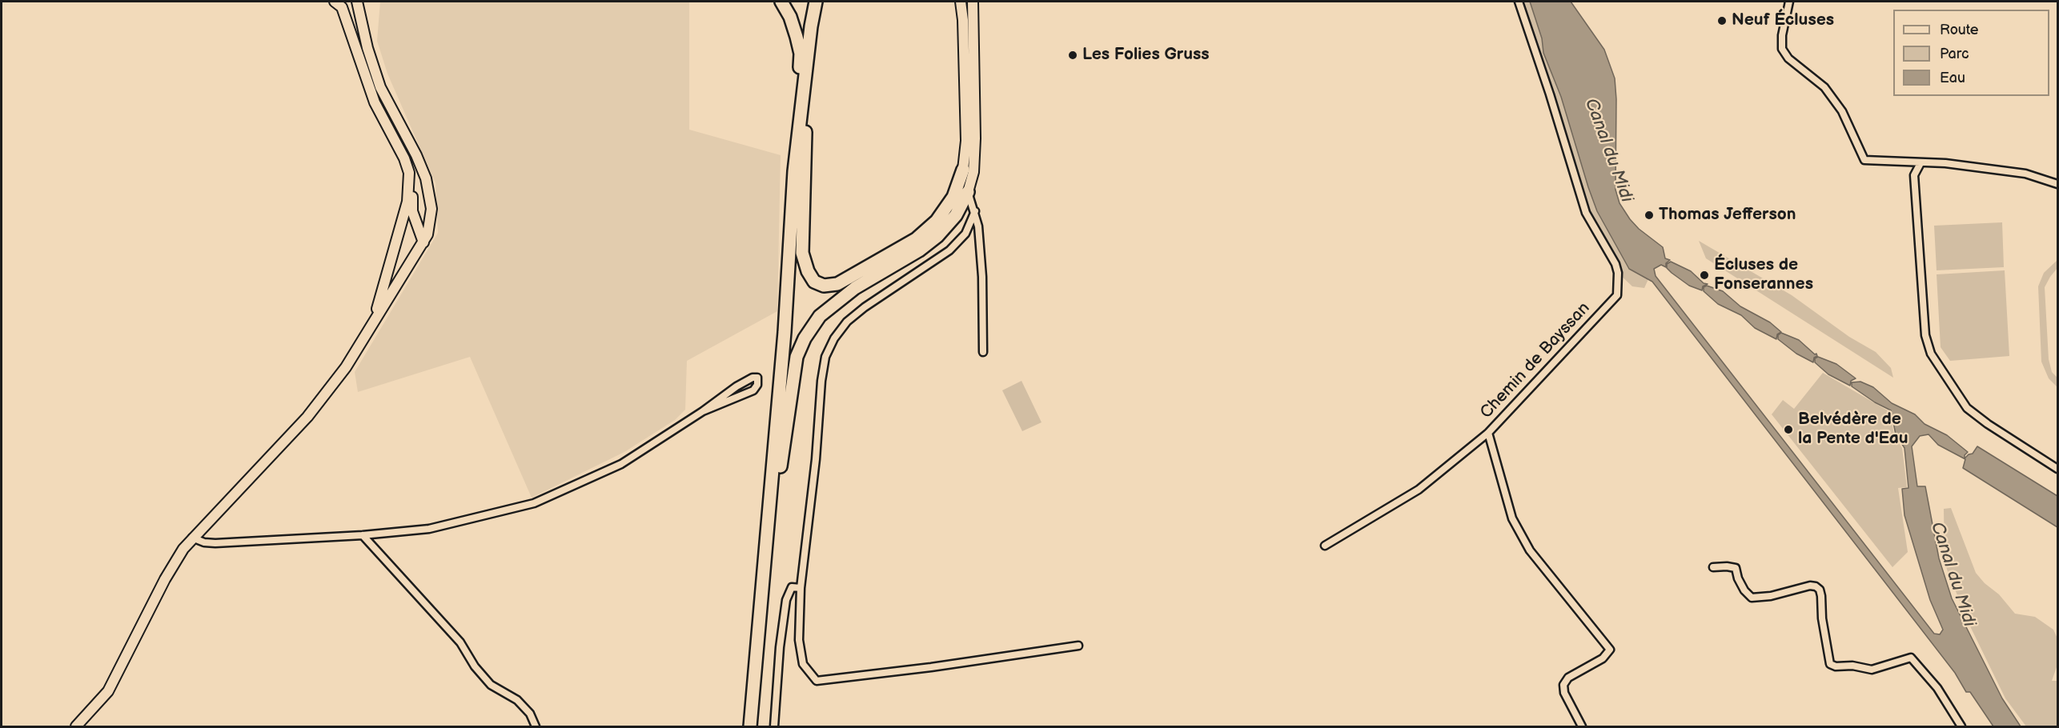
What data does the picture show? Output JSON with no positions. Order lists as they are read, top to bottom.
{
  "streets": {
    "street": ["Chemin de Bayssan"]
  },
  "water": ["Canal du Midi"],
  "places": [
    "Neuf Écluses",
    "Les Folies Gruss",
    "Thomas Jefferson",
    "Écluses de Fonserannes",
    "Belvédère de la Pente d'Eau"
  ],
  "legend": ["Route", "Parc", "Eau"]
}
